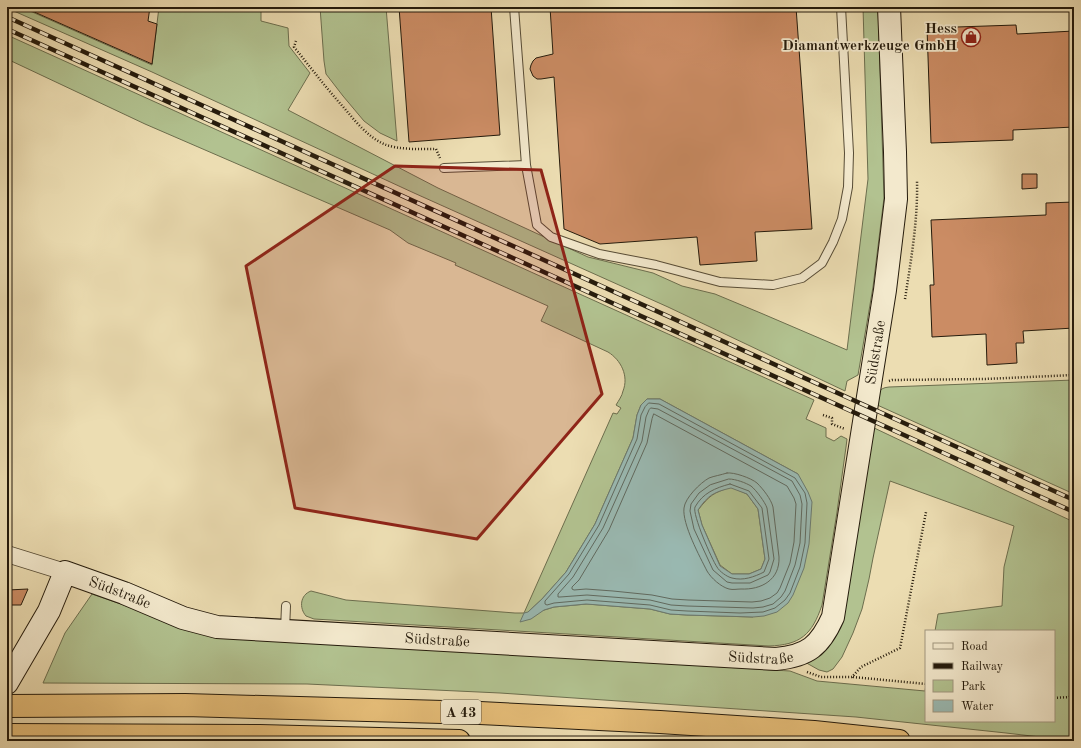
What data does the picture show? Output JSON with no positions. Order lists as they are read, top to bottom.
{
  "streets": {
    "highway": ["A 43"],
    "street": ["Südstraße"]
  },
  "places": {
    "shop": ["Hess Diamantwerkzeuge GmbH"]
  },
  "legend": [
    "Road",
    "Railway",
    "Park",
    "Water"
  ]
}
